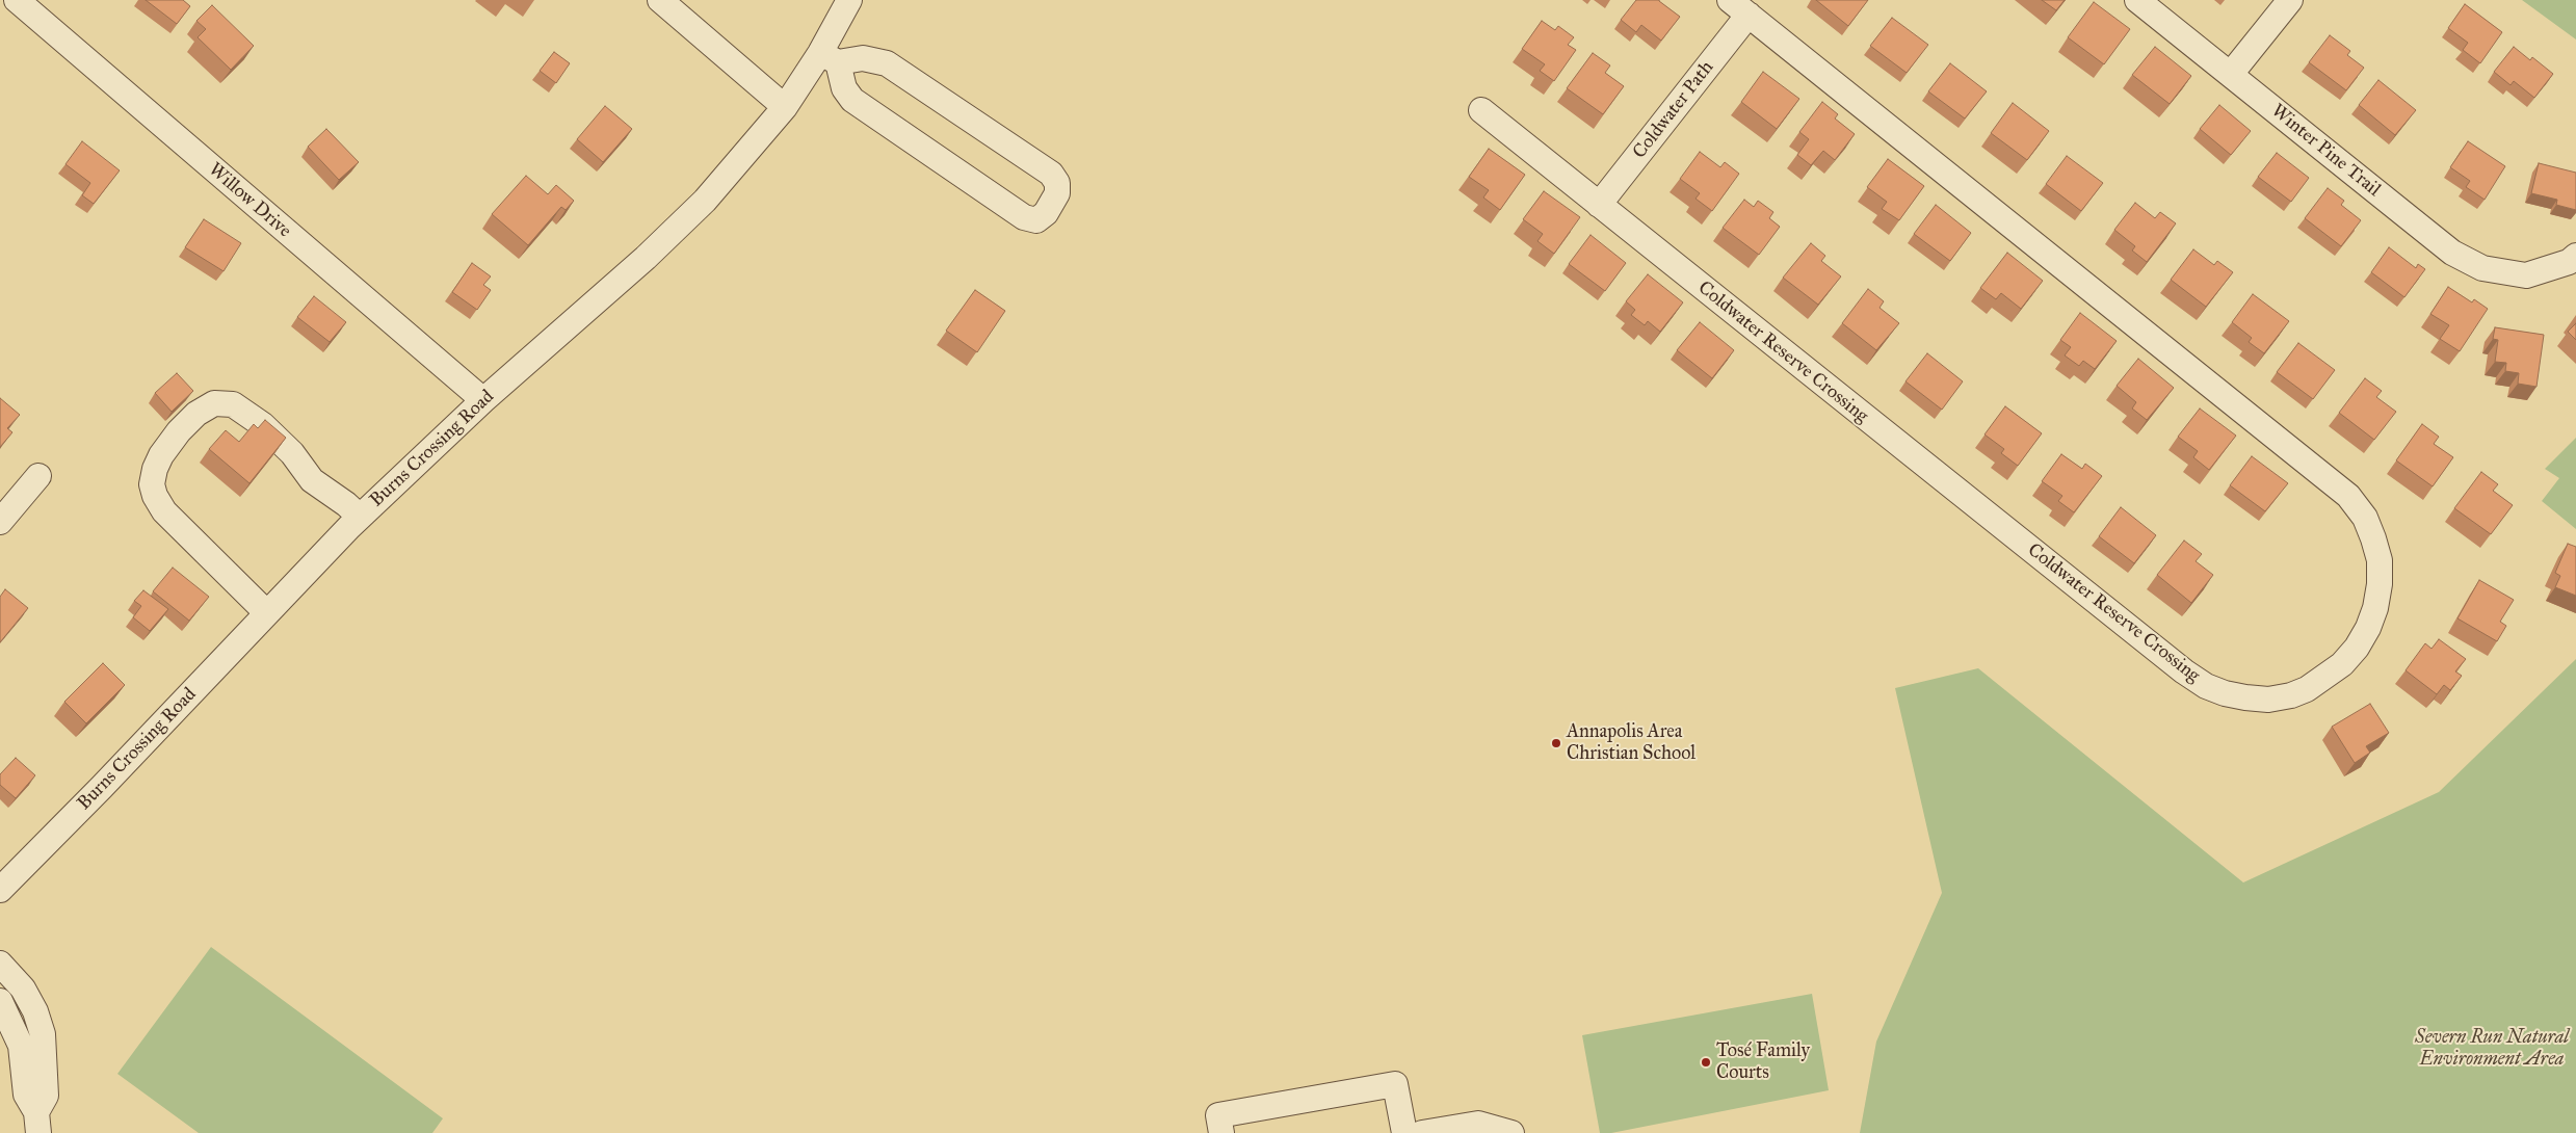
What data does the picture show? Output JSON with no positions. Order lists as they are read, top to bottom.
{
  "streets": {
    "street": [
      "Coldwater Path",
      "Winter Pine Trail",
      "Willow Drive",
      "Coldwater Reserve Crossing",
      "Burns Crossing Road"
    ]
  },
  "crossings": [
    ["Coldwater Path", "Coldwater Reserve Crossing"],
    ["Willow Drive", "Burns Crossing Road"]
  ],
  "parks": ["Severn Run Natural Environment Area"],
  "places": ["Annapolis Area Christian School", "Tosé Family Courts"]
}
